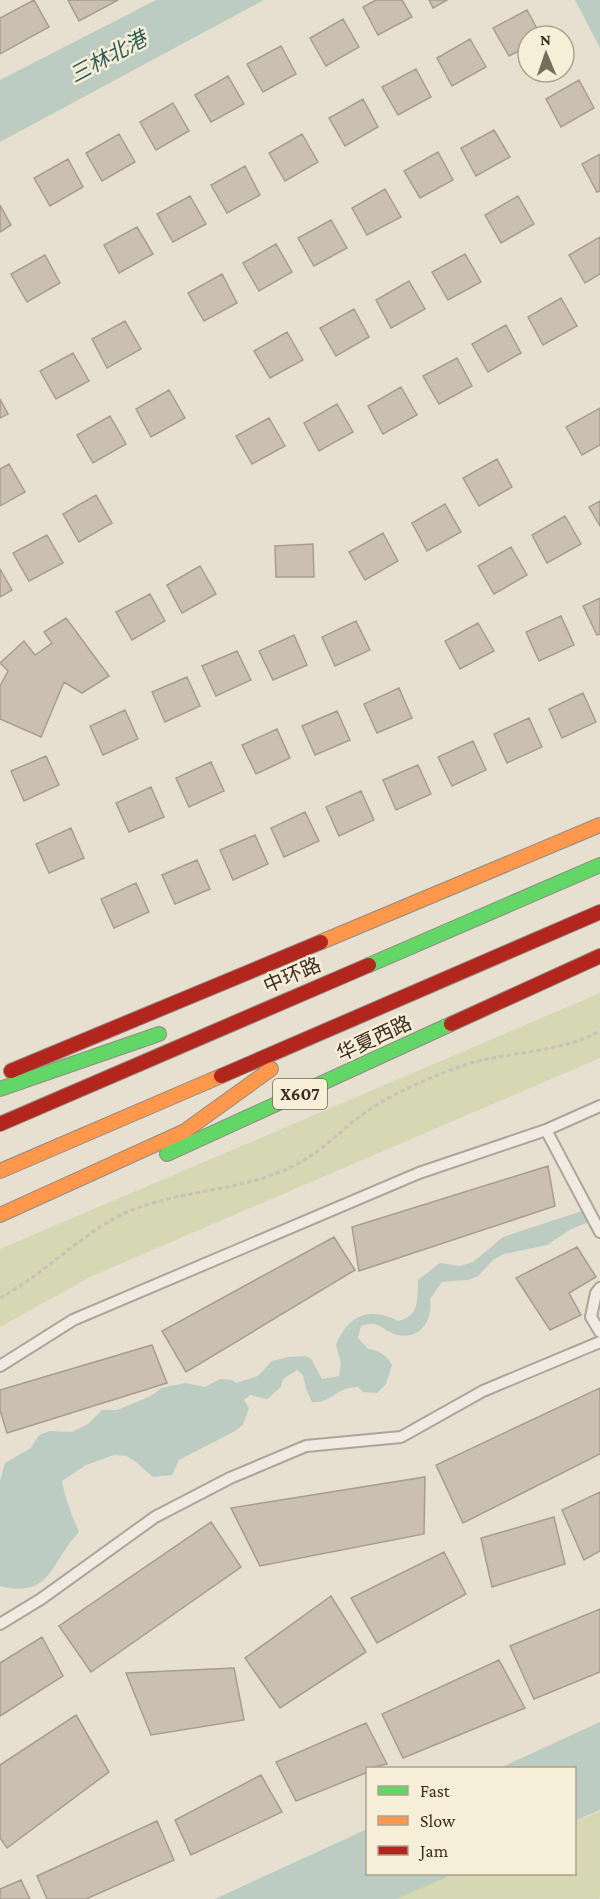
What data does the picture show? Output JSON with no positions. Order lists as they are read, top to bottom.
{
  "streets": {
    "main road": ["中环路", "华夏西路", "X607"]
  },
  "water": ["三林北港"],
  "legend": ["Fast", "Slow", "Jam"],
  "north": "top"
}
